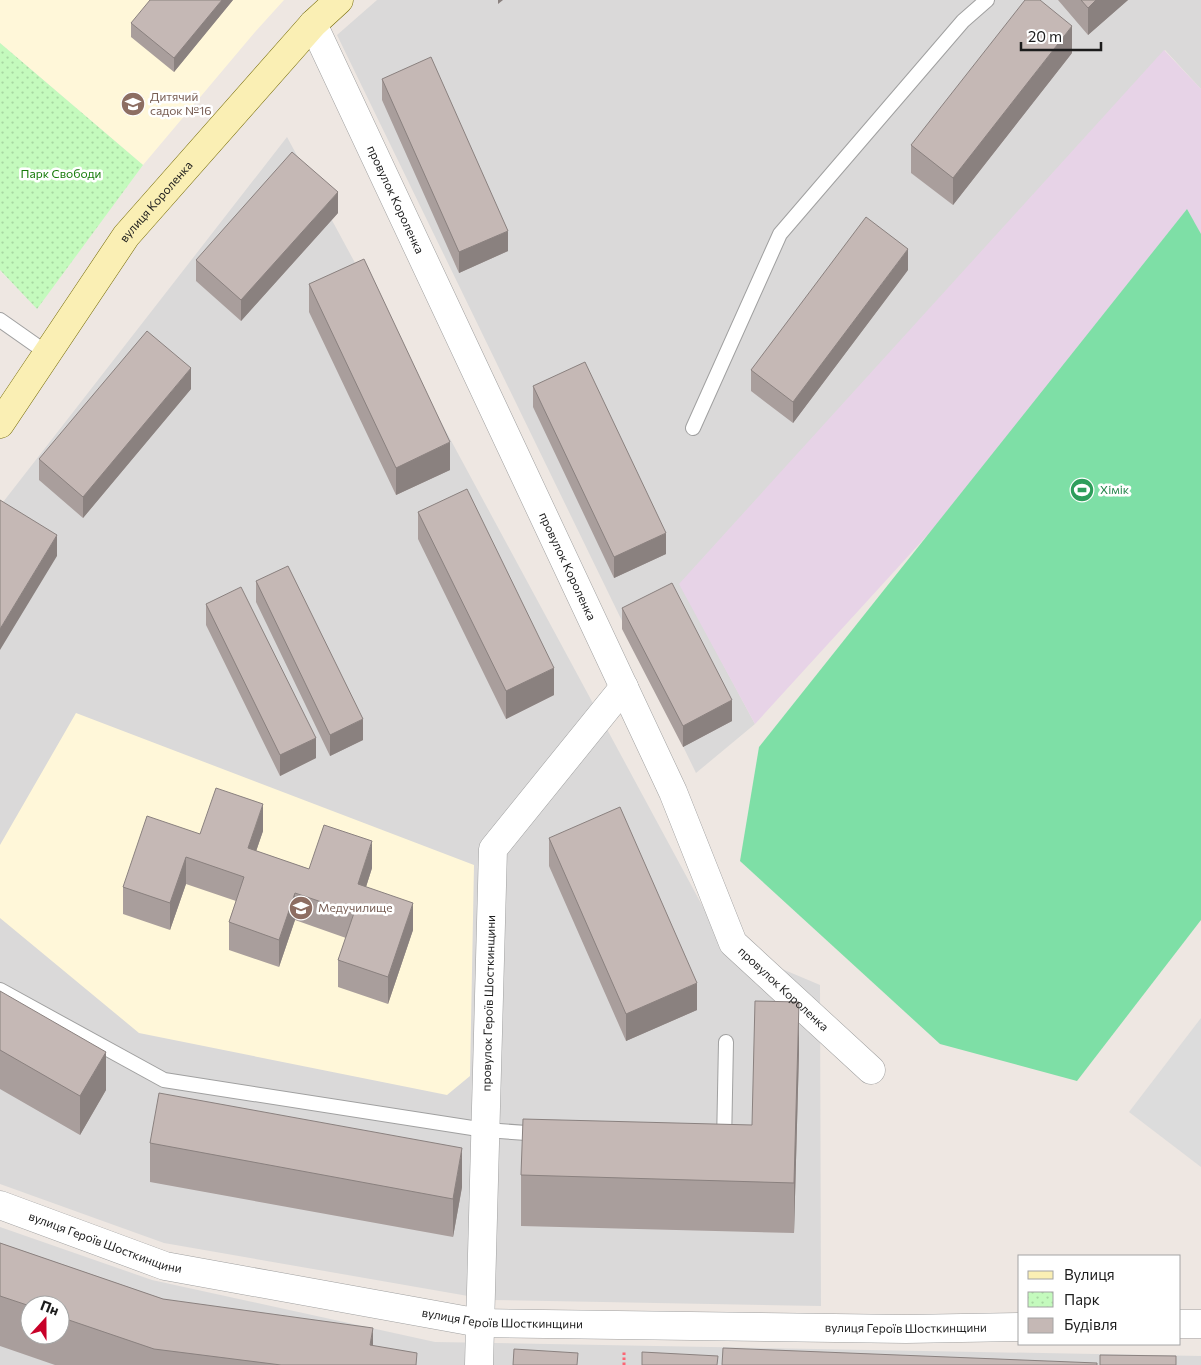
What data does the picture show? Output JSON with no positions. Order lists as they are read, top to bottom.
{
  "streets": {
    "main road": ["вулиця Короленка"],
    "street": ["провулок Короленка", "провулок Героїв Шосткинщини", "вулиця Героїв Шосткинщини"]
  },
  "crossings": [
    ["провулок Короленка", "вулиця Короленка"],
    ["провулок Короленка", "провулок Героїв Шосткинщини"],
    ["провулок Героїв Шосткинщини", "вулиця Героїв Шосткинщини"]
  ],
  "parks": ["Парк Свободи"],
  "places": {
    "school or university": ["Дитячий садок №16", "Медучилище"],
    "sports": ["Хімік"]
  },
  "legend": ["Вулиця", "Парк", "Будівля"],
  "scale_bar": "20 m",
  "north": "top"
}
